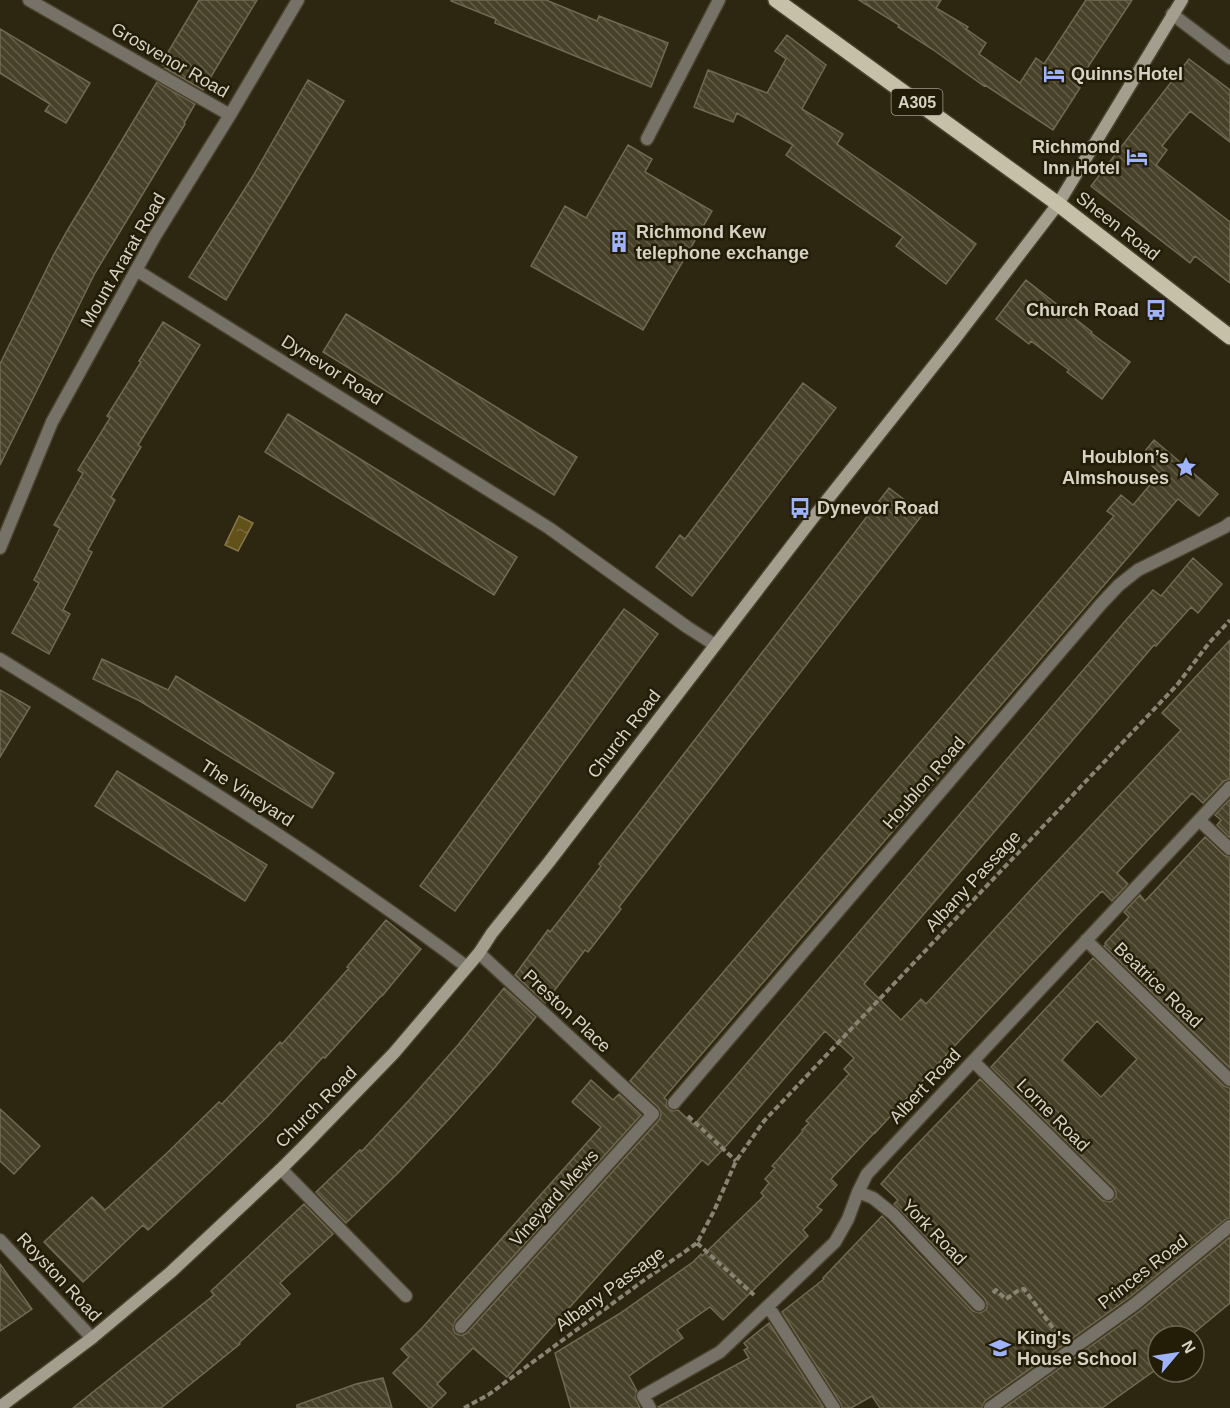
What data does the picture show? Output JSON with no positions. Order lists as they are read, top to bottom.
{
  "streets": {
    "main road": ["A305", "Sheen Road", "Church Road"],
    "street": [
      "Grosvenor Road",
      "Mount Ararat Road",
      "Dynevor Road",
      "Houblon Road",
      "The Vineyard",
      "Beatrice Road",
      "Preston Place",
      "Albert Road",
      "Lorne Road",
      "Vineyard Mews",
      "York Road",
      "Princes Road",
      "Royston Road"
    ],
    "path": ["Albany Passage"]
  },
  "crossings": [
    ["Grosvenor Road", "Mount Ararat Road"],
    ["Sheen Road", "Church Road"],
    ["Mount Ararat Road", "Dynevor Road"],
    ["Dynevor Road", "Church Road"],
    ["Church Road", "The Vineyard"],
    ["Church Road", "Preston Place"],
    ["Church Road", "Royston Road"],
    ["Beatrice Road", "Albert Road"],
    ["Preston Place", "Vineyard Mews"],
    ["Albert Road", "Lorne Road"],
    ["Albert Road", "York Road"]
  ],
  "places": {
    "hotel": ["Quinns Hotel", "Richmond Inn Hotel"],
    "building": ["Richmond Kew telephone exchange"],
    "bus stop": ["Church Road", "Dynevor Road"],
    "place": ["Houblon’s Almshouses"],
    "school or university": ["King's House School"]
  },
  "north": "top right"
}
